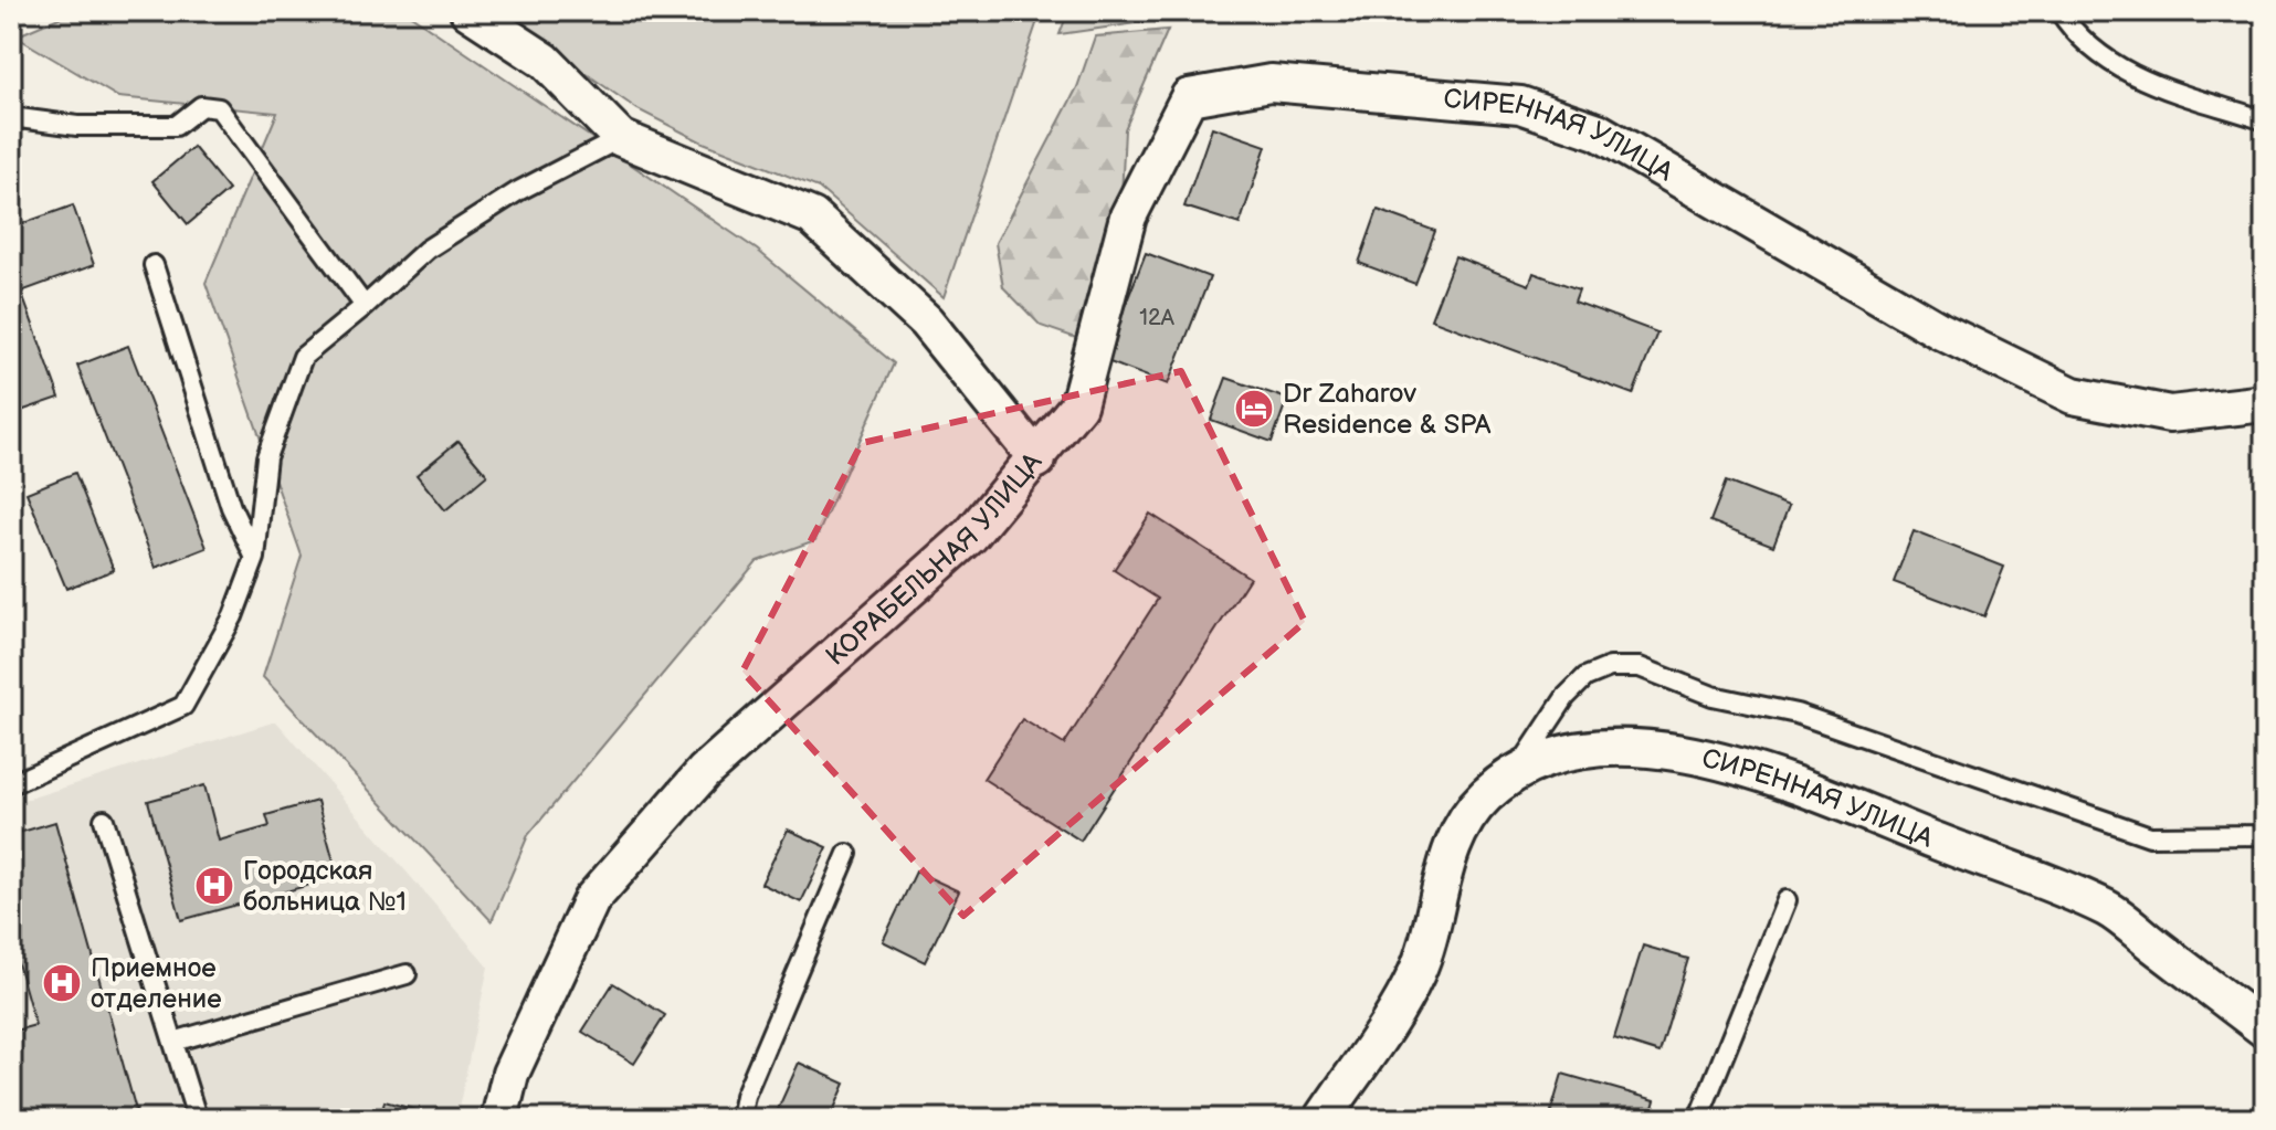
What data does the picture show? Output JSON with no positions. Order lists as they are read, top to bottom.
{
  "streets": {
    "street": ["СИРЕННАЯ УЛИЦА", "КОРАБЕЛЬНАЯ УЛИЦА"]
  },
  "crossings": [
    ["СИРЕННАЯ УЛИЦА", "КОРАБЕЛЬНАЯ УЛИЦА"]
  ],
  "places": {
    "hotel": ["Dr Zaharov Residence & SPA"],
    "hospital": ["Городская больница №1", "Приемное отделение"]
  },
  "house_numbers": ["12А"]
}
